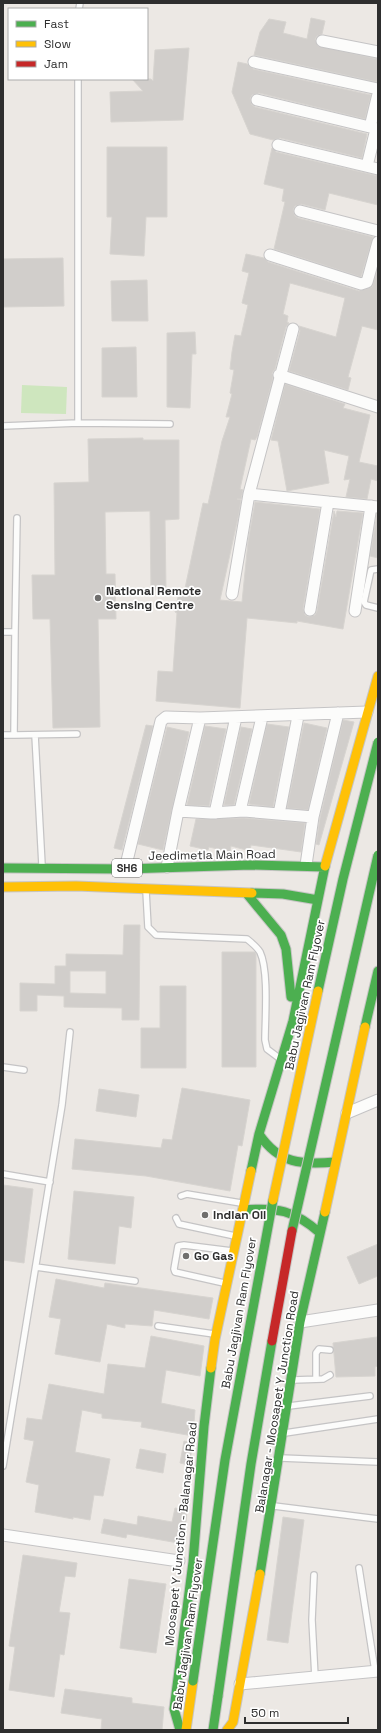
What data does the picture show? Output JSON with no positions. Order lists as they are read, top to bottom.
{
  "streets": {
    "main road": [
      "Jeedimetla Main Road",
      "SH6",
      "Babu Jagjivan Ram Flyover",
      "Balanagar - Moosapet Y Junction Road",
      "Moosapet Y Junction - Balanagar Road"
    ]
  },
  "crossings": [
    ["Jeedimetla Main Road", "Moosapet Y Junction - Balanagar Road"],
    ["SH6", "Moosapet Y Junction - Balanagar Road"]
  ],
  "places": ["National Remote Sensing Centre", "Indian Oil", "Go Gas"],
  "legend": ["Fast", "Slow", "Jam"],
  "scale_bar": "50 m"
}
